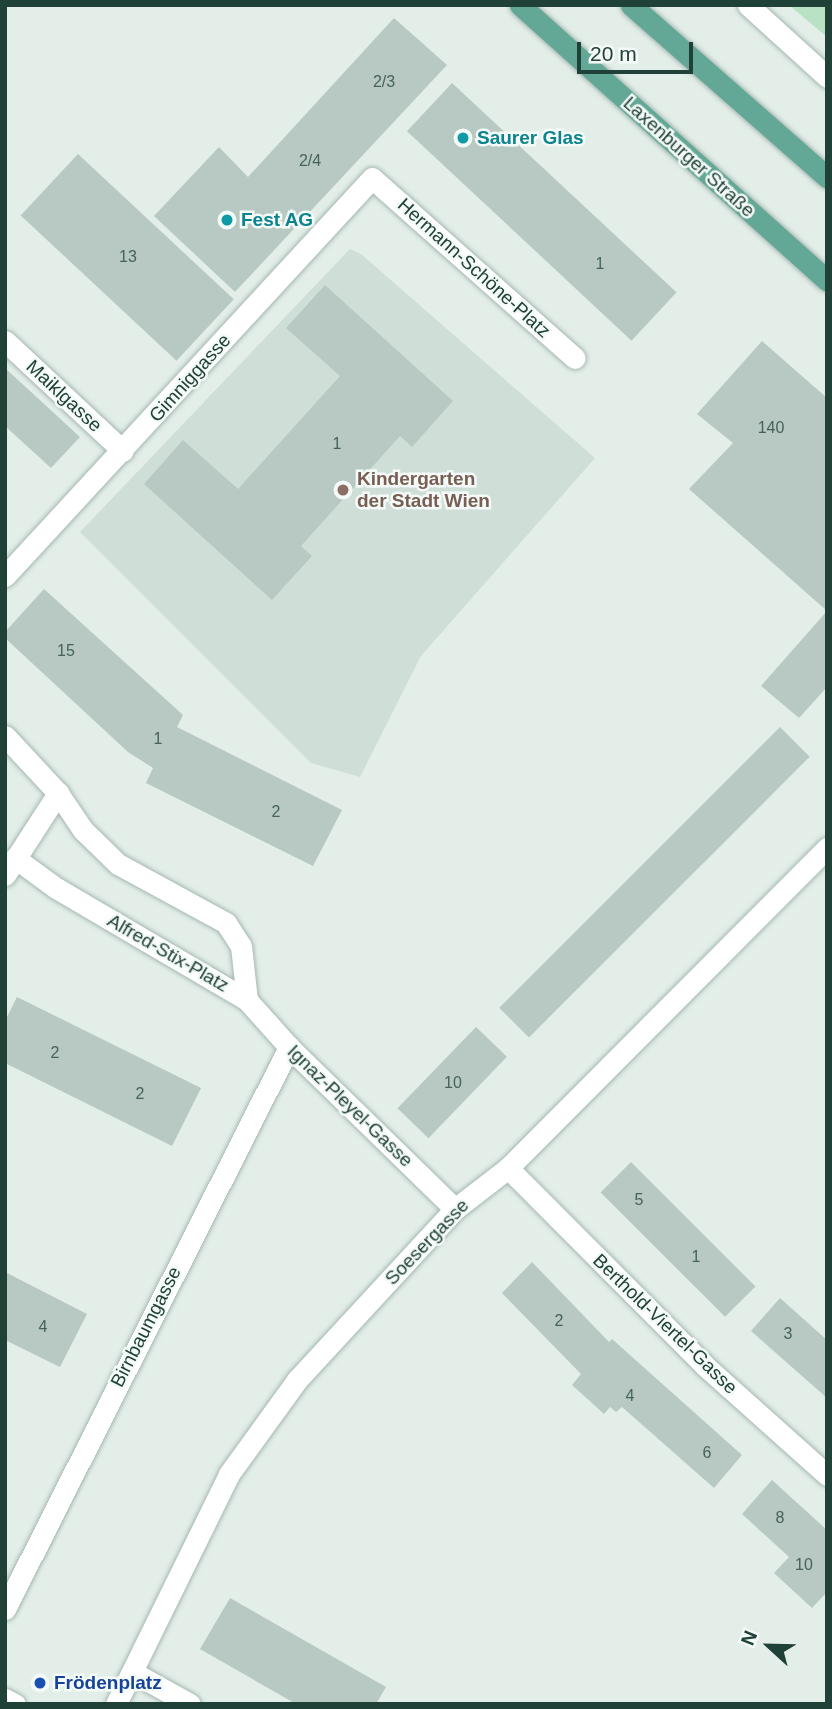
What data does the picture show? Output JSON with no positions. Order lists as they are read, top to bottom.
{
  "streets": {
    "main road": ["Laxenburger Straße"],
    "street": [
      "Hermann-Schöne-Platz",
      "Gimniggasse",
      "Maiklgasse",
      "Alfred-Stix-Platz",
      "Ignaz-Pleyel-Gasse",
      "Soesergasse",
      "Berthold-Viertel-Gasse",
      "Birnbaumgasse"
    ]
  },
  "crossings": [
    ["Hermann-Schöne-Platz", "Gimniggasse"],
    ["Gimniggasse", "Maiklgasse"],
    ["Alfred-Stix-Platz", "Ignaz-Pleyel-Gasse"],
    ["Ignaz-Pleyel-Gasse", "Soesergasse"],
    ["Ignaz-Pleyel-Gasse", "Birnbaumgasse"],
    ["Soesergasse", "Berthold-Viertel-Gasse"]
  ],
  "places": [
    "Saurer Glas",
    "Fest AG",
    "Kindergarten der Stadt Wien",
    "Frödenplatz"
  ],
  "house_numbers": [
    "2/3",
    "2/4",
    "13",
    "1",
    "140",
    "1",
    "15",
    "1",
    "2",
    "2",
    "10",
    "2",
    "5",
    "1",
    "2",
    "4",
    "3",
    "4",
    "6",
    "8",
    "10"
  ],
  "scale_bar": "20 m",
  "north": "left"
}
